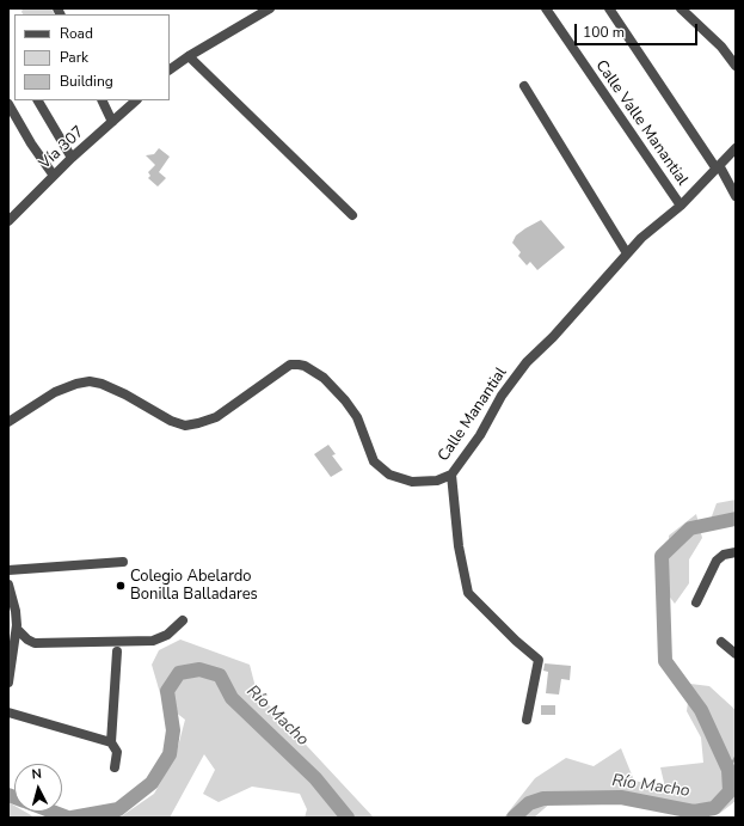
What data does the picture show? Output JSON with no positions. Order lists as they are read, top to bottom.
{
  "streets": {
    "street": ["Calle Valle Manantial", "Vía 307", "Calle Manantial"]
  },
  "crossings": [
    ["Calle Valle Manantial", "Calle Manantial"]
  ],
  "water": ["Río Macho"],
  "places": ["Colegio Abelardo Bonilla Balladares"],
  "legend": ["Road", "Park", "Building"],
  "scale_bar": "100 m",
  "north": "top"
}
